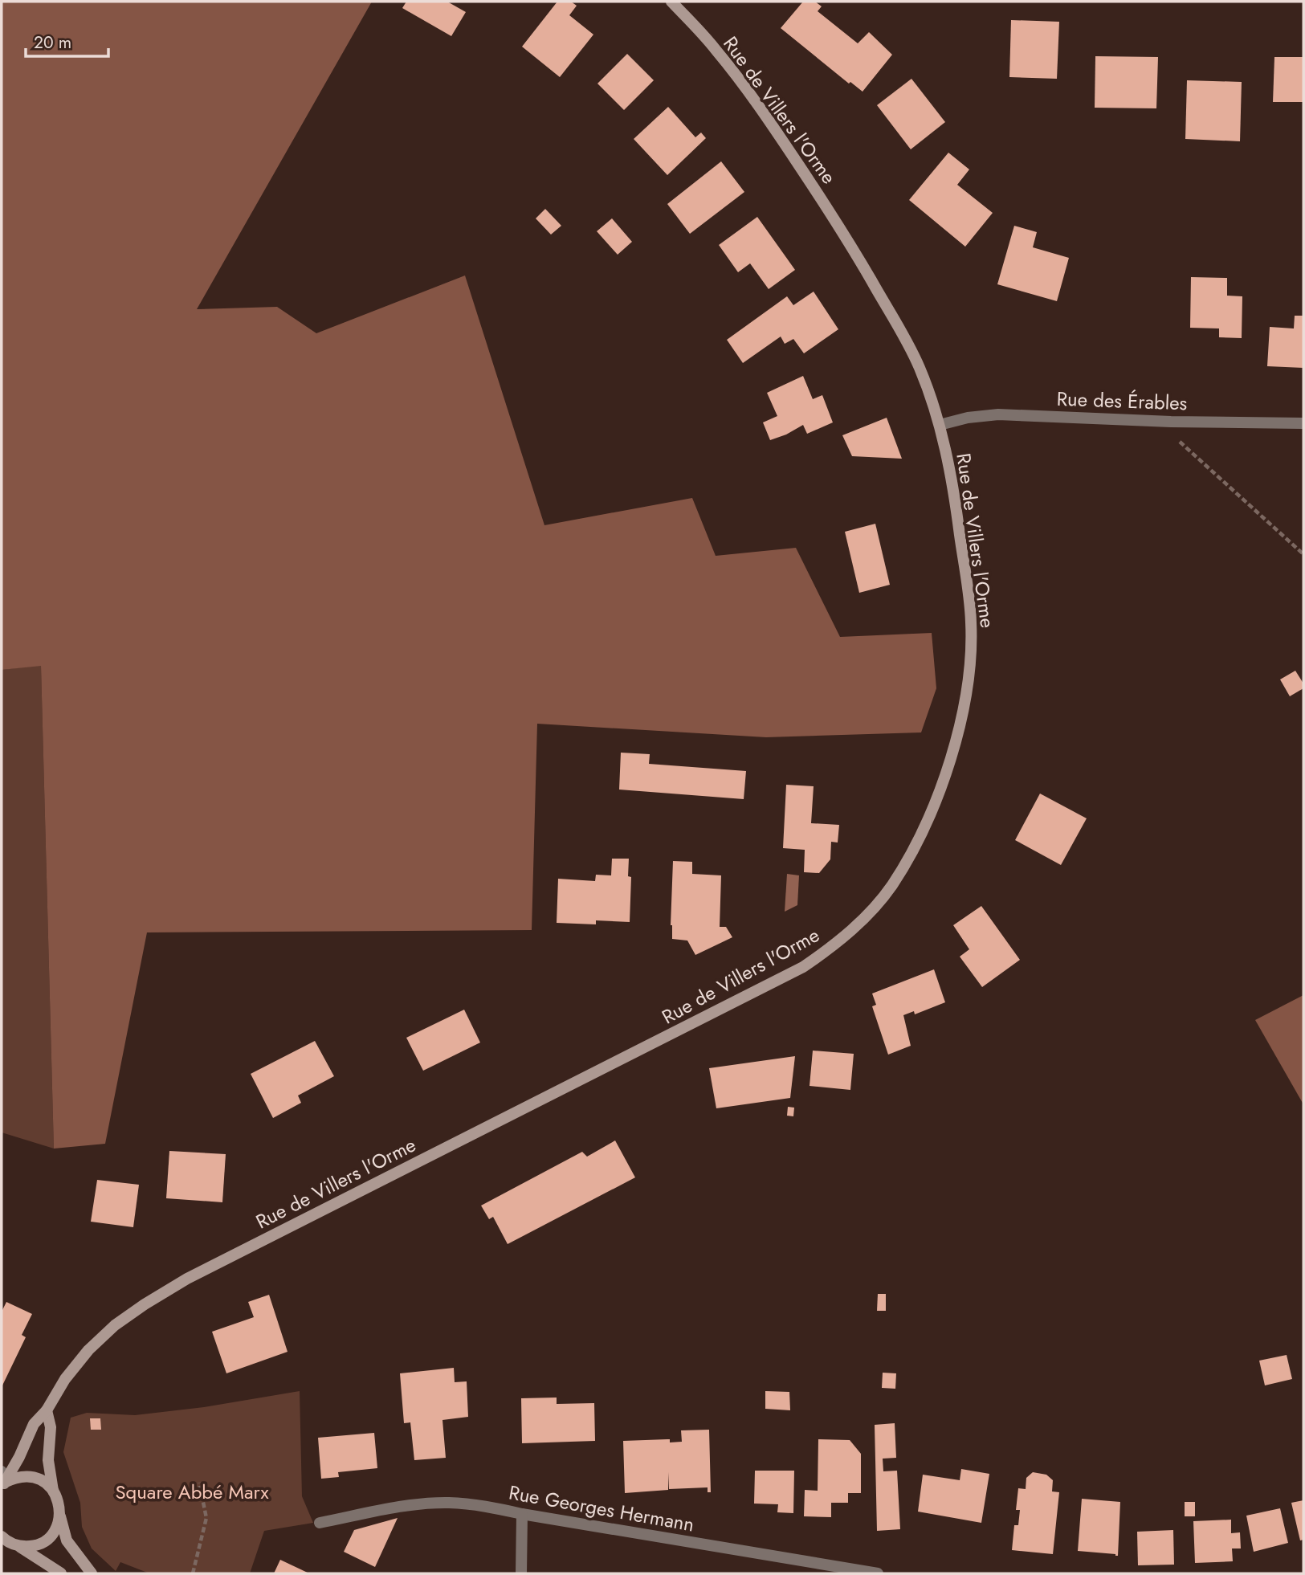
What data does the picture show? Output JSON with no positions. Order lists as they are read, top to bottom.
{
  "streets": {
    "main road": ["Rue de Villers l'Orme"],
    "street": ["Rue des Érables", "Rue Georges Hermann"]
  },
  "crossings": [
    ["Rue de Villers l'Orme", "Rue des Érables"]
  ],
  "parks": ["Square Abbé Marx"],
  "scale_bar": "20 m"
}
